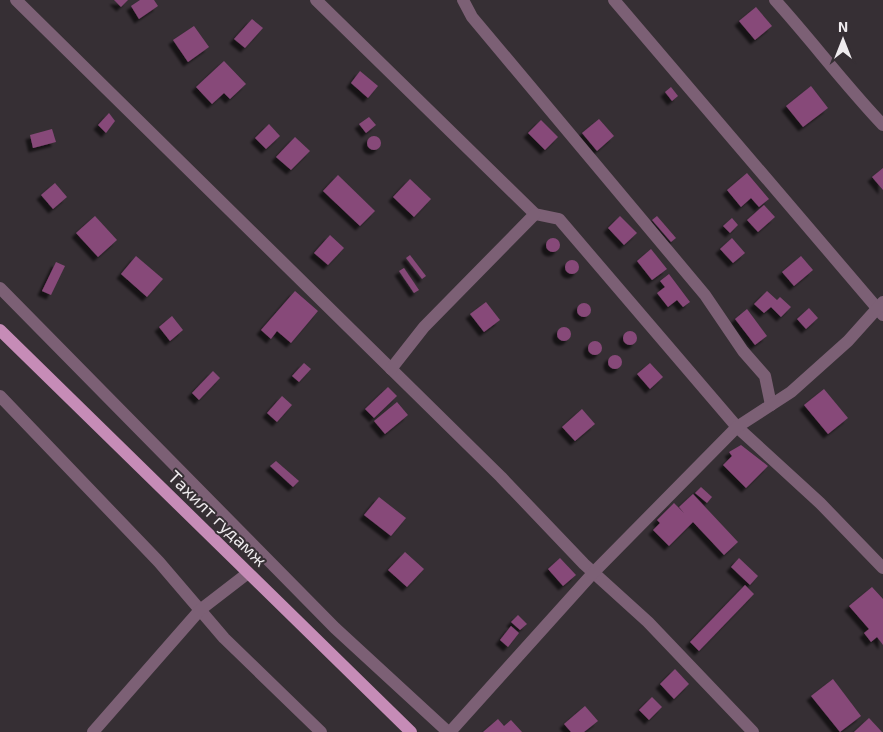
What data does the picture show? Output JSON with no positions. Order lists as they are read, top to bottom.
{
  "streets": {
    "main road": ["Тахилт гудамж"]
  },
  "north": "top"
}
